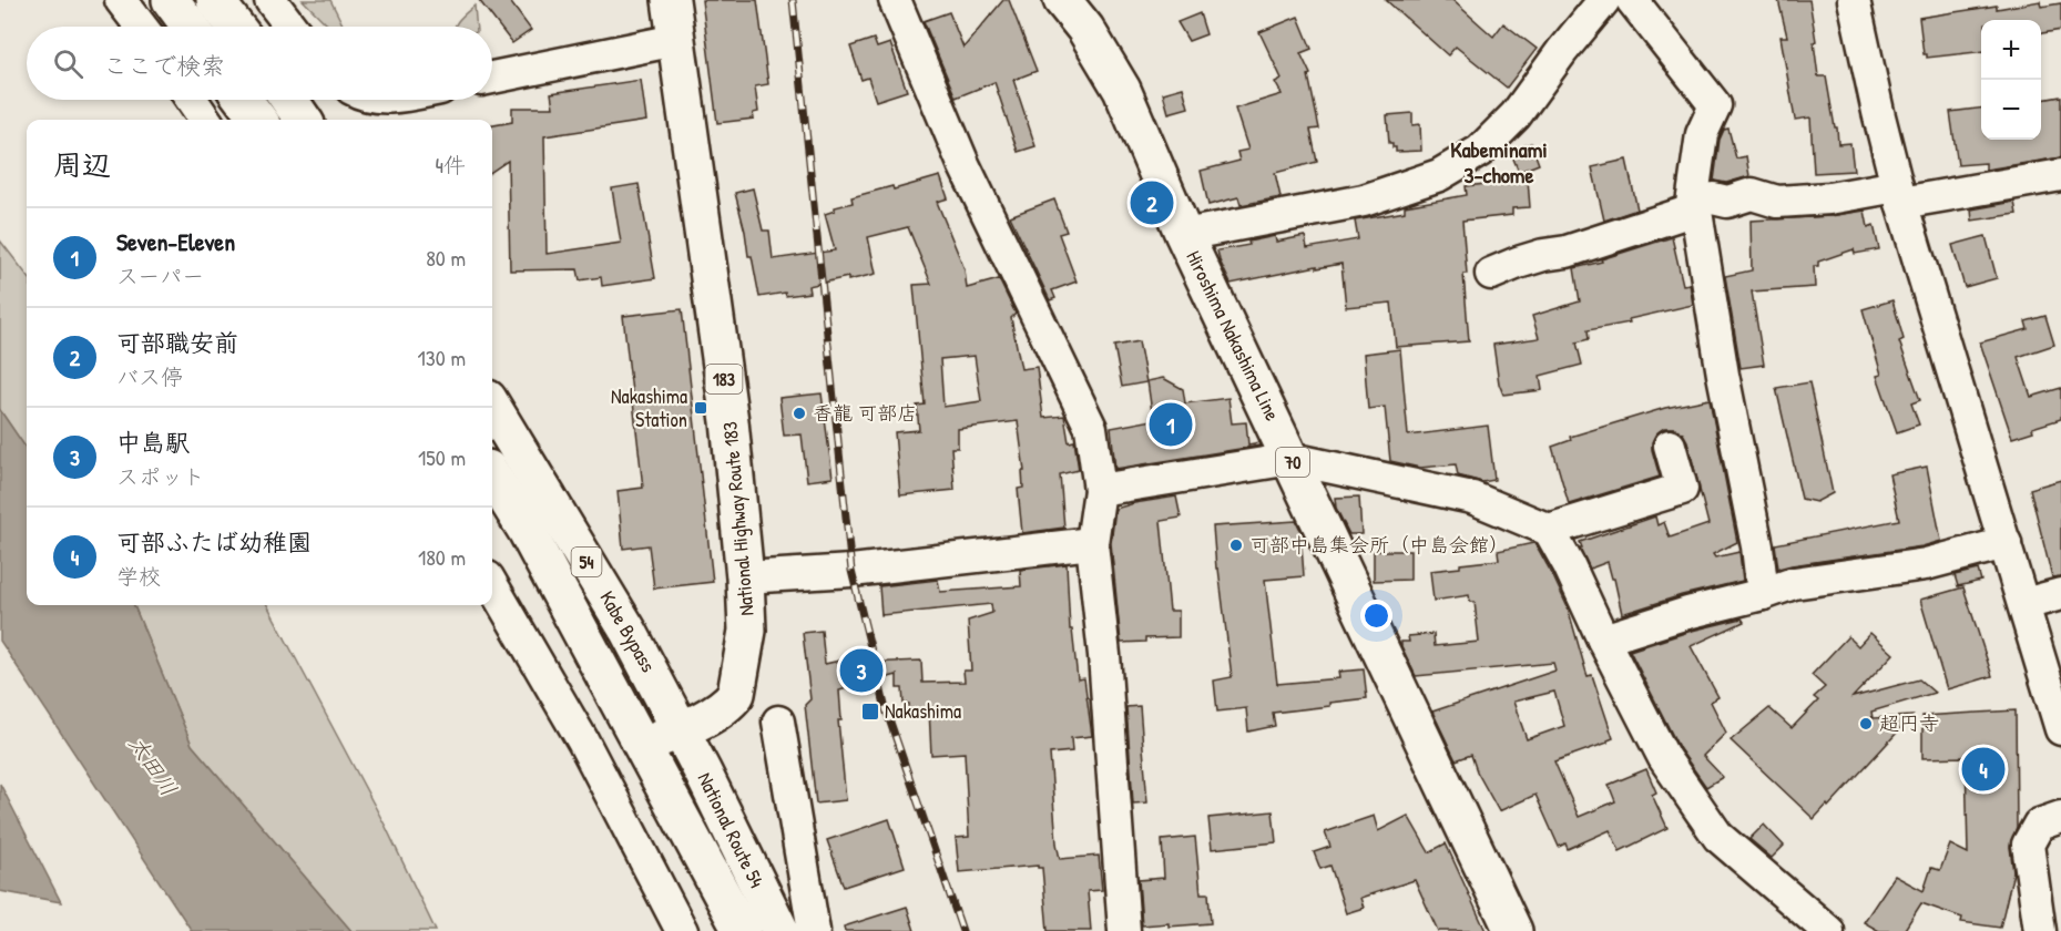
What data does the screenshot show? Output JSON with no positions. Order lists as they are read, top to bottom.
{
  "streets": {
    "main road": [
      "Hiroshima Nakashima Line",
      "183",
      "70",
      "National Highway Route 183",
      "54",
      "Kabe Bypass",
      "National Route 54"
    ]
  },
  "crossings": [
    ["National Highway Route 183", "Kabe Bypass"],
    ["National Highway Route 183", "National Route 54"],
    ["Kabe Bypass", "National Route 54"]
  ],
  "districts": ["Kabeminami 3-chome"],
  "water": ["太田川"],
  "places": {
    "transit": ["Nakashima Station", "Nakashima"],
    "other": ["香龍 可部店", "可部中島集会所（中島会館）", "超円寺"]
  },
  "page": {
    "map_buttons": ["+", "−"],
    "search": "ここで検索",
    "heading": ["周辺", "4件"],
    "pins": [
      "2",
      "1",
      "3",
      "4"
    ],
    "list": [
      {
        "mark": "1",
        "name": "Seven-Eleven",
        "note": "スーパー",
        "value": "80 m"
      },
      {
        "mark": "2",
        "name": "可部職安前",
        "note": "バス停",
        "value": "130 m"
      },
      {
        "mark": "3",
        "name": "中島駅",
        "note": "スポット",
        "value": "150 m"
      },
      {
        "mark": "4",
        "name": "可部ふたば幼稚園",
        "note": "学校",
        "value": "180 m"
      }
    ]
  }
}
